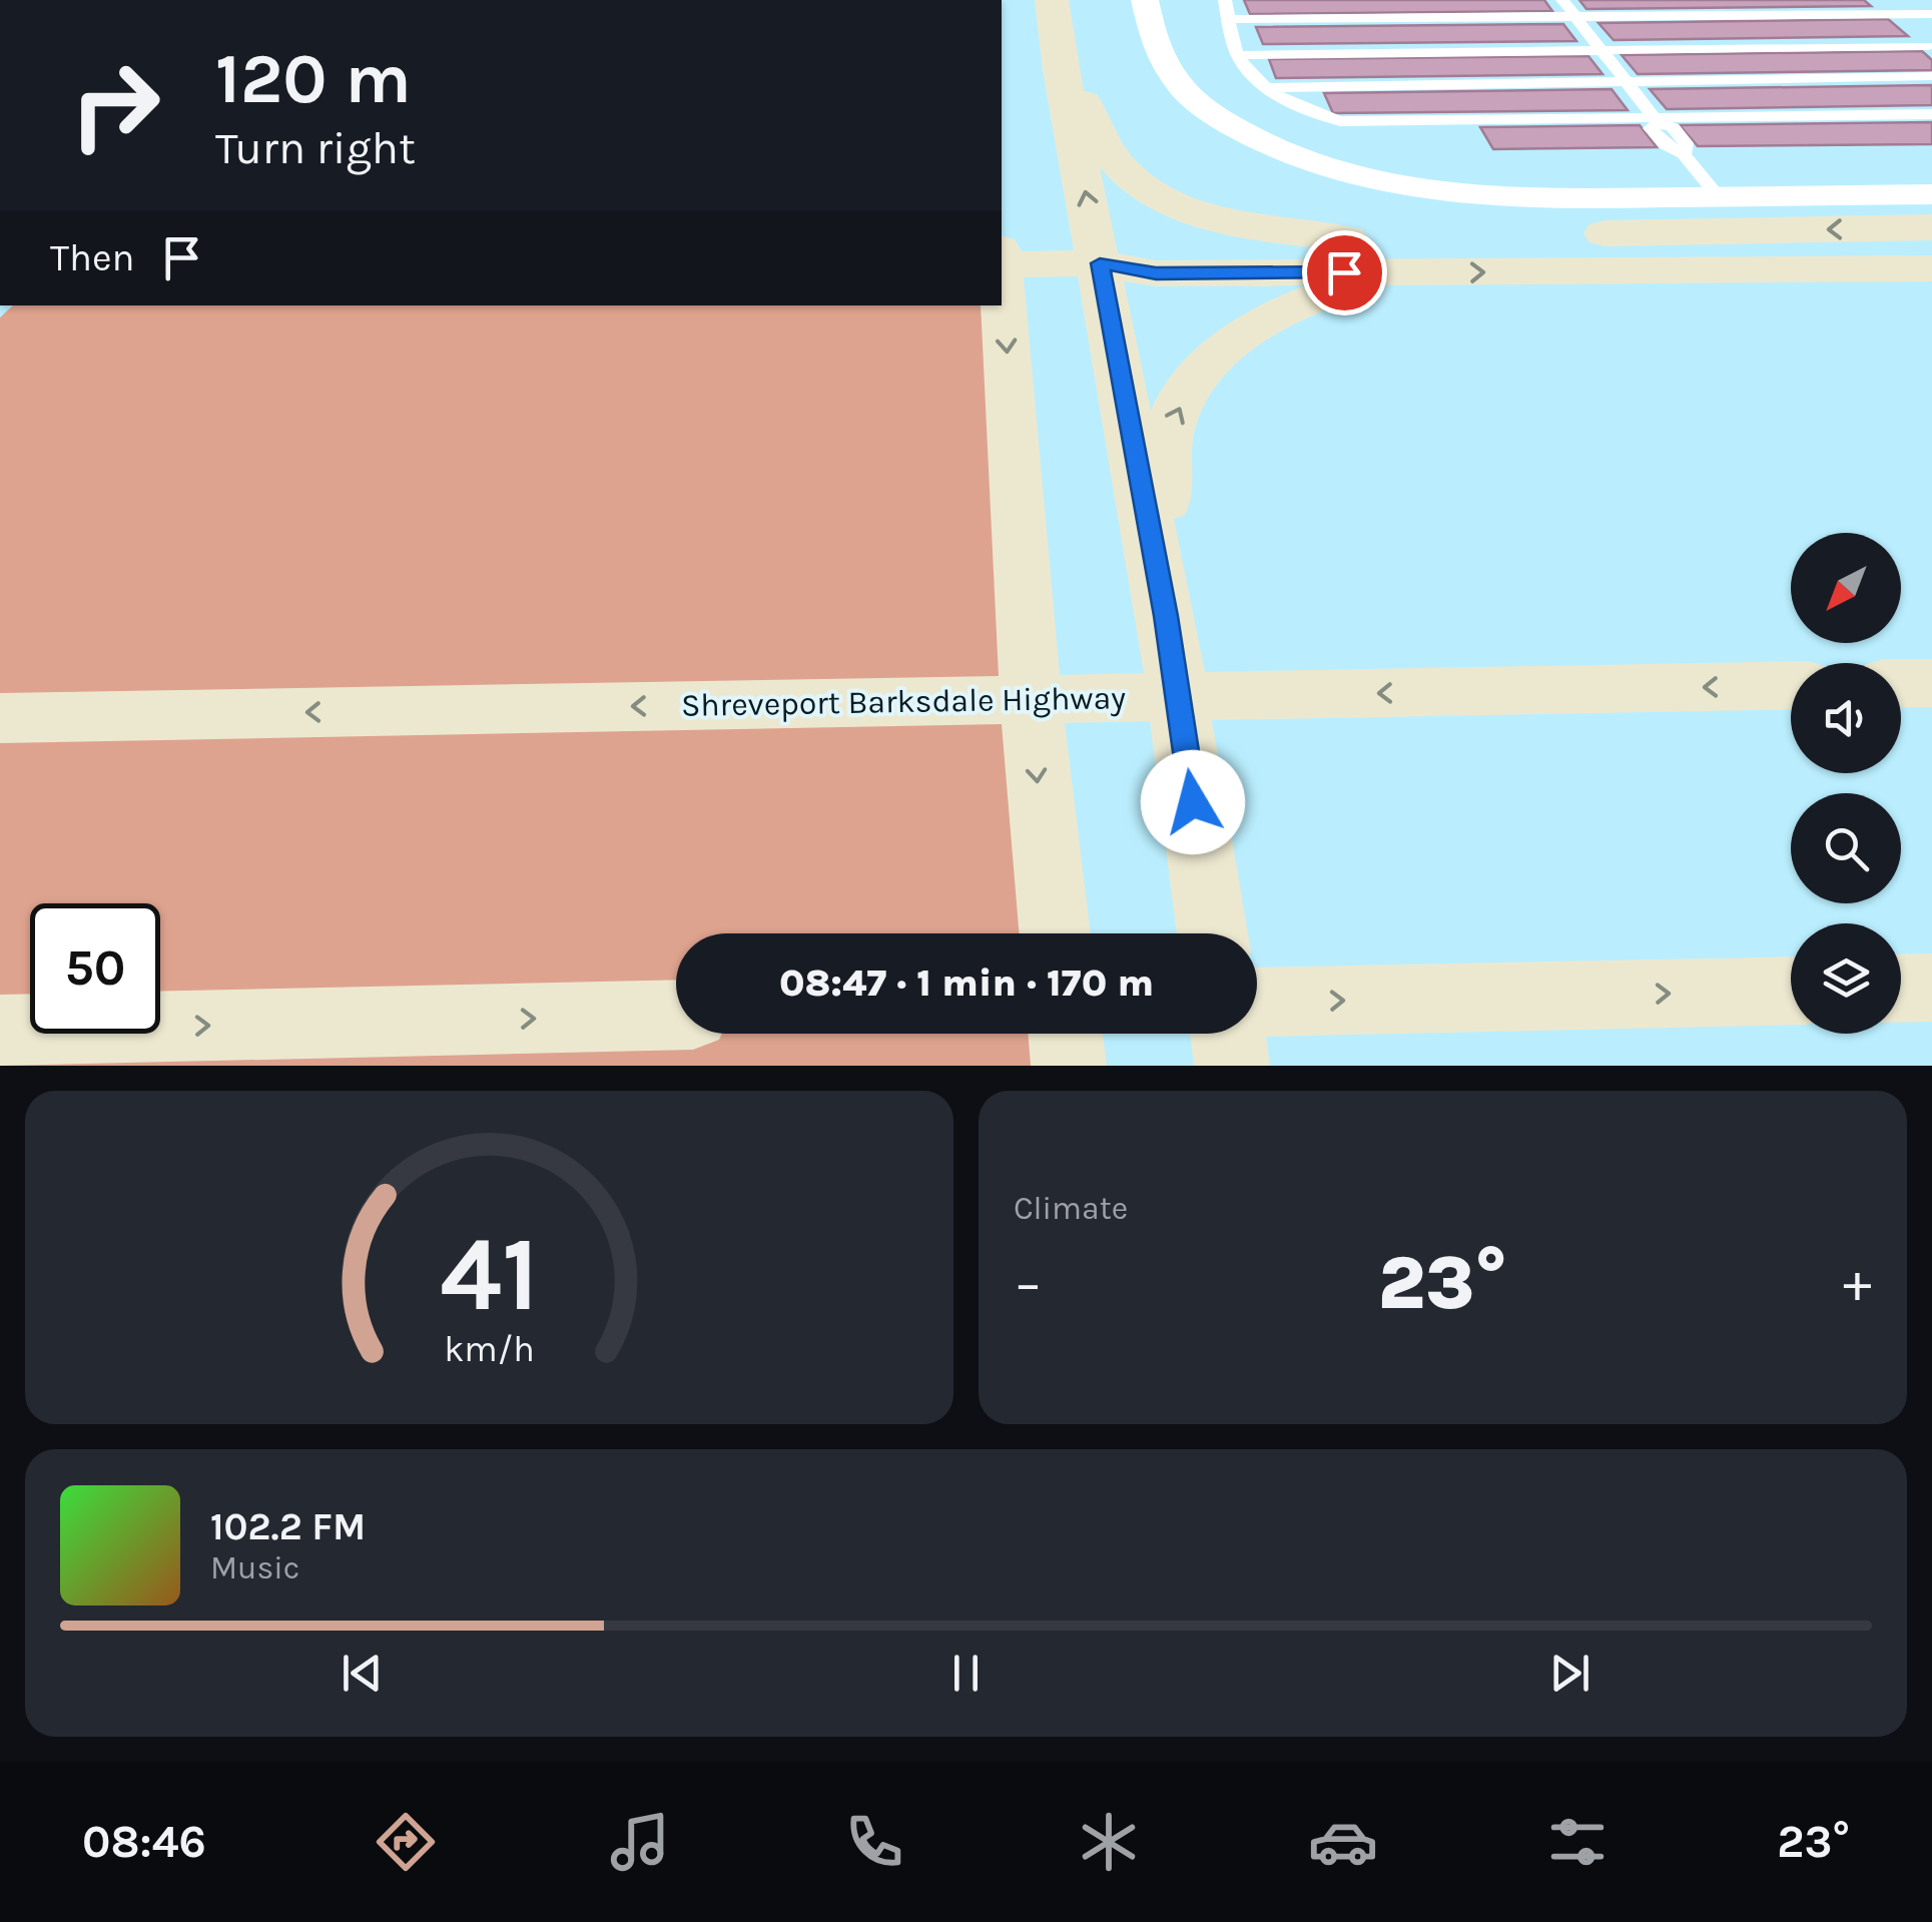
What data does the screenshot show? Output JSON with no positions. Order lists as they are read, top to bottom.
{
  "streets": {
    "main road": ["Shreveport Barksdale Highway"]
  },
  "north": "bottom left",
  "page": {
    "turn": ["120 m", "Turn right"],
    "then": "Then",
    "limit": "50",
    "trip": "08:47 · 1 min · 170 m",
    "tile": "Climate",
    "heat": ["−", "23°", "+"],
    "song": ["102.2 FM", "Music"],
    "tabs": ["08:46", "23°"],
    "gauge": ["41", "km/h"]
  }
}
